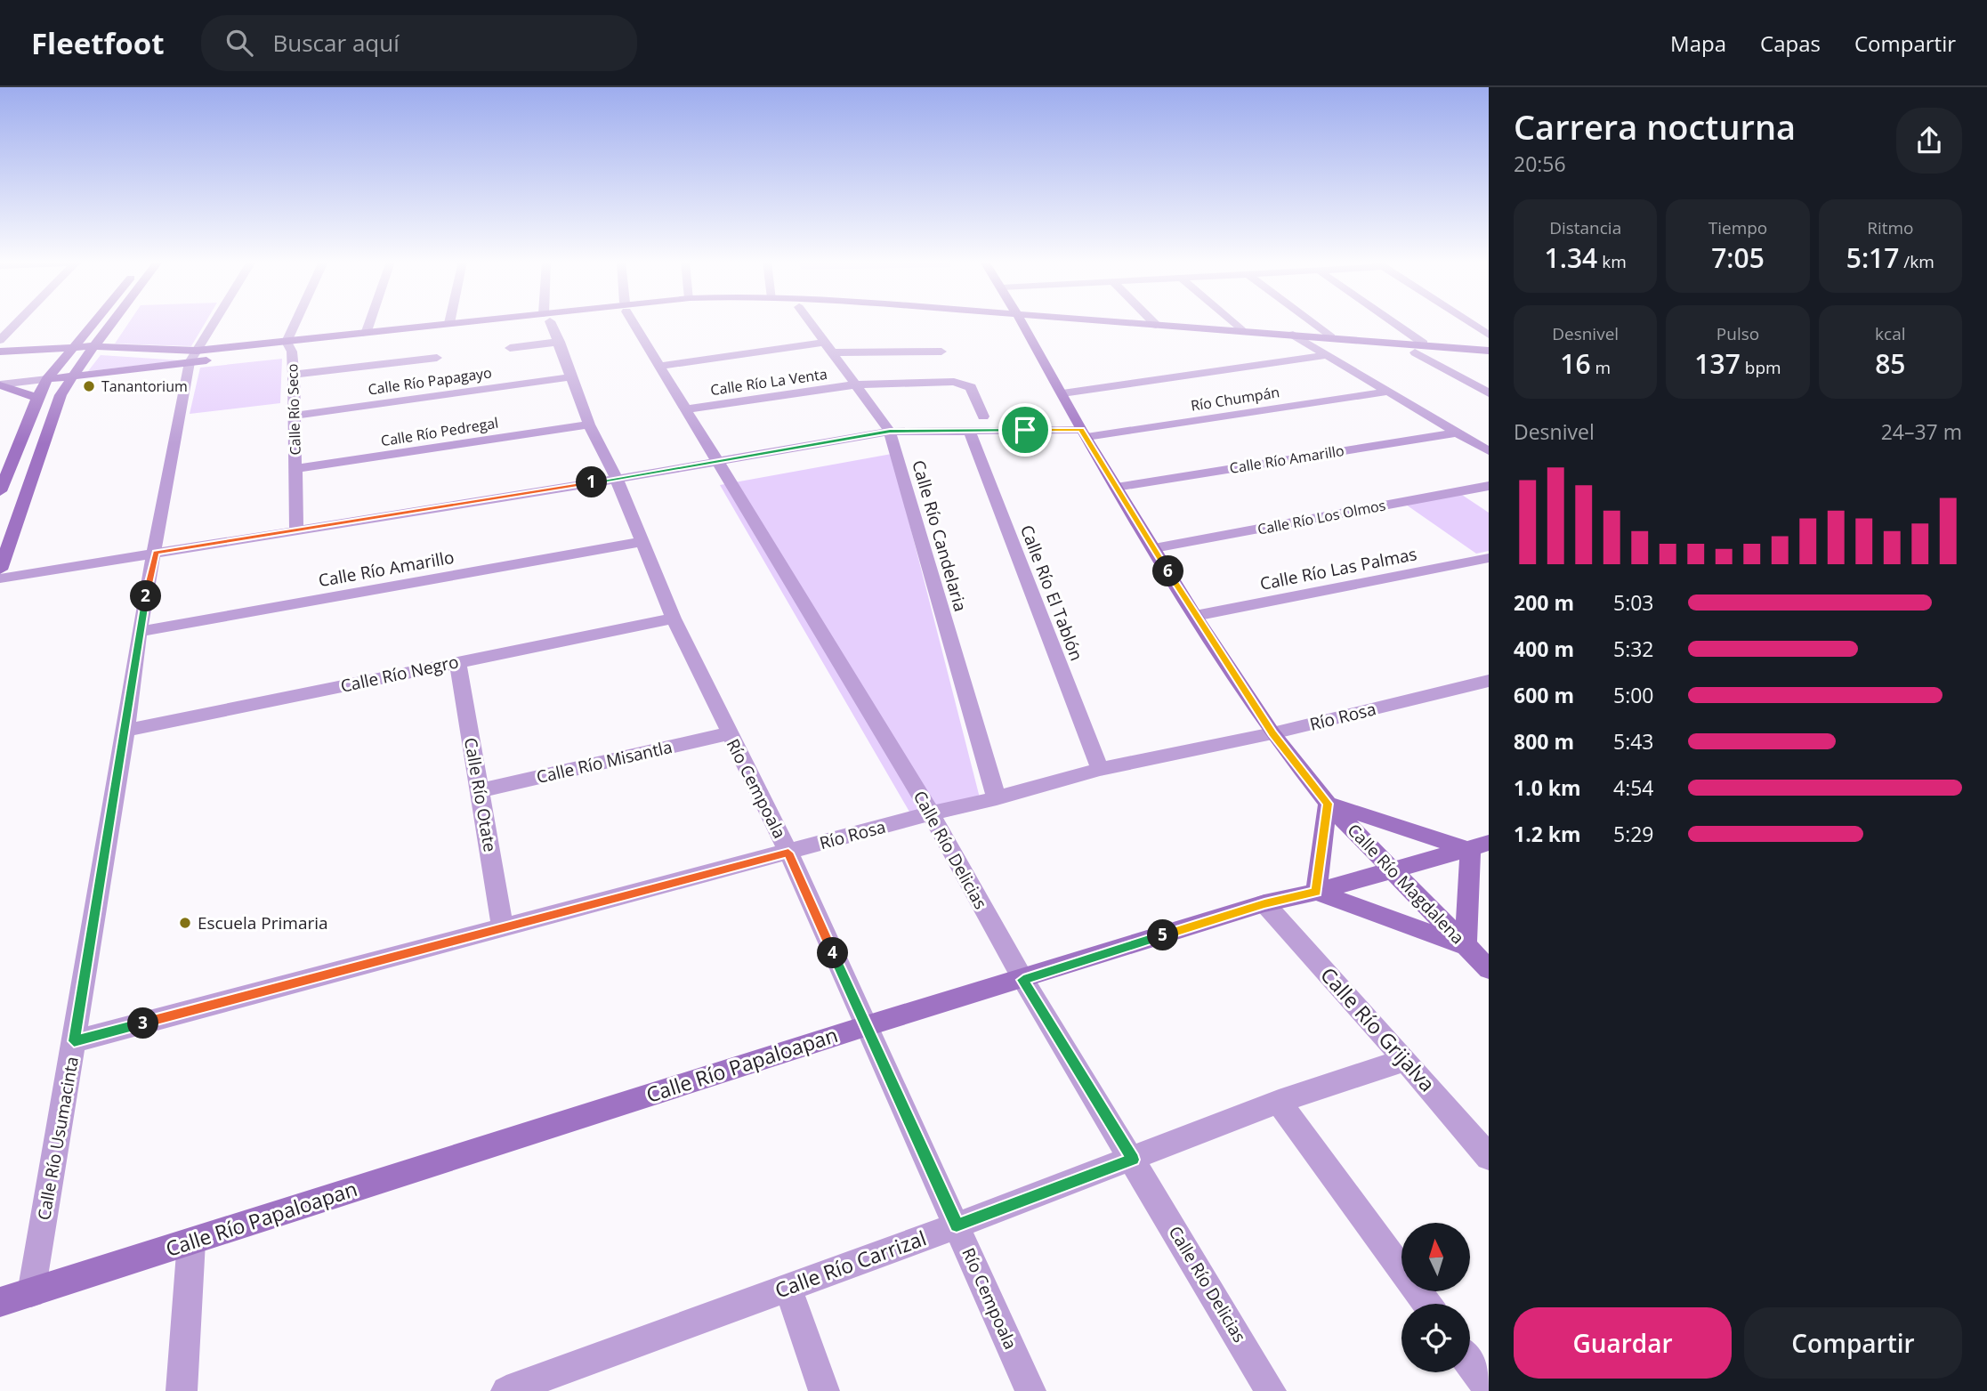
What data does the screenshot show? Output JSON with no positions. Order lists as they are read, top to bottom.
{
  "streets": {
    "street": [
      "Calle Río Papagayo",
      "Calle Río La Venta",
      "Río Chumpán",
      "Calle Río Seco",
      "Calle Río Pedregal",
      "Calle Río Amarillo",
      "Calle Río Los Olmos",
      "Calle Río Candelaria",
      "Calle Río Las Palmas",
      "Calle Río El Tablón",
      "Calle Río Negro",
      "Río Rosa",
      "Calle Río Misantla",
      "Río Cempoala",
      "Calle Río Otate",
      "Calle Río Delicias",
      "Calle Río Magdalena",
      "Calle Río Grijalva",
      "Calle Río Papaloapan",
      "Calle Río Usumacinta",
      "Calle Río Carrizal"
    ]
  },
  "crossings": [
    ["Calle Río Papagayo", "Calle Río Seco"],
    ["Calle Río Papagayo", "Río Cempoala"],
    ["Calle Río La Venta", "Calle Río Candelaria"],
    ["Calle Río La Venta", "Calle Río Delicias"],
    ["Río Chumpán", "Calle Río Seco"],
    ["Río Chumpán", "Calle Río Candelaria"],
    ["Río Chumpán", "Calle Río El Tablón"],
    ["Río Chumpán", "Río Cempoala"],
    ["Río Chumpán", "Calle Río Delicias"],
    ["Río Chumpán", "Calle Río Magdalena"],
    ["Río Chumpán", "Calle Río Usumacinta"],
    ["Calle Río Seco", "Calle Río Pedregal"],
    ["Calle Río Pedregal", "Río Cempoala"],
    ["Calle Río Amarillo", "Río Cempoala"],
    ["Calle Río Amarillo", "Calle Río Magdalena"],
    ["Calle Río Amarillo", "Calle Río Usumacinta"],
    ["Calle Río Los Olmos", "Calle Río Magdalena"],
    ["Calle Río Candelaria", "Río Rosa"],
    ["Calle Río Las Palmas", "Calle Río Magdalena"],
    ["Calle Río El Tablón", "Río Rosa"],
    ["Calle Río Negro", "Río Cempoala"],
    ["Calle Río Negro", "Calle Río Otate"],
    ["Calle Río Negro", "Calle Río Usumacinta"],
    ["Río Rosa", "Río Cempoala"],
    ["Río Rosa", "Calle Río Otate"],
    ["Río Rosa", "Calle Río Delicias"],
    ["Río Rosa", "Calle Río Magdalena"],
    ["Río Rosa", "Calle Río Usumacinta"],
    ["Calle Río Misantla", "Río Cempoala"],
    ["Calle Río Misantla", "Calle Río Otate"],
    ["Río Cempoala", "Calle Río Papaloapan"],
    ["Río Cempoala", "Calle Río Carrizal"],
    ["Calle Río Delicias", "Calle Río Papaloapan"],
    ["Calle Río Delicias", "Calle Río Carrizal"],
    ["Calle Río Magdalena", "Calle Río Papaloapan"],
    ["Calle Río Grijalva", "Calle Río Papaloapan"],
    ["Calle Río Grijalva", "Calle Río Carrizal"],
    ["Calle Río Papaloapan", "Calle Río Usumacinta"]
  ],
  "places": ["Tanantorium", "Escuela Primaria"],
  "north": "top",
  "page": {
    "header": "Fleetfoot",
    "search": "Buscar aquí",
    "nav": ["Mapa", "Capas", "Compartir"],
    "heading": ["Carrera nocturna", "20:56"],
    "stats": [
      ["Distancia", "1.34 km"],
      ["Tiempo", "7:05"],
      ["Ritmo", "5:17 /km"],
      ["Desnivel", "16 m"],
      ["Pulso", "137 bpm"],
      ["kcal", "85"]
    ],
    "chart": ["Desnivel", "24–37 m"],
    "pins": [
      "1",
      "6",
      "2",
      "5",
      "4",
      "3"
    ],
    "list": [
      {
        "name": "200 m",
        "note": "5:03"
      },
      {
        "name": "400 m",
        "note": "5:32"
      },
      {
        "name": "600 m",
        "note": "5:00"
      },
      {
        "name": "800 m",
        "note": "5:43"
      },
      {
        "name": "1.0 km",
        "note": "4:54"
      },
      {
        "name": "1.2 km",
        "note": "5:29"
      }
    ],
    "buttons": ["Guardar", "Compartir"]
  }
}
